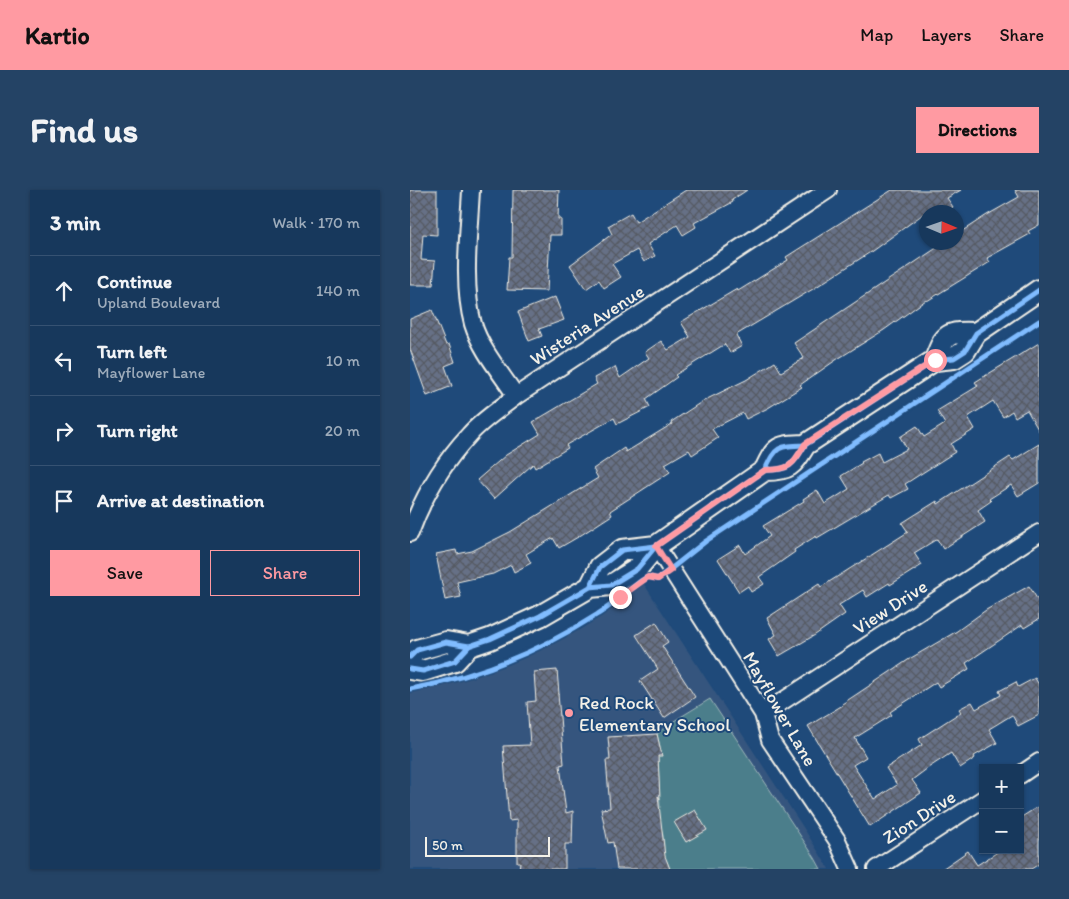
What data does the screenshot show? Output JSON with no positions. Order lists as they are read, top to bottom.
{
  "streets": {
    "street": [
      "Wisteria Avenue",
      "View Drive",
      "Mayflower Lane",
      "Zion Drive"
    ]
  },
  "crossings": [
    ["View Drive", "Mayflower Lane"]
  ],
  "places": ["Red Rock Elementary School"],
  "scale_bar": "50 m",
  "north": "right",
  "page": {
    "header": "Kartio",
    "nav": ["Map", "Layers", "Share"],
    "buttons": [
      "Directions",
      ["Save", "Share"]
    ],
    "title": "Find us",
    "heading": ["3 min", "Walk · 170 m"],
    "list": [
      ["Continue", "Upland Boulevard", "140 m"],
      ["Turn left", "Mayflower Lane", "10 m"],
      ["Turn right", "20 m"],
      "Arrive at destination"
    ],
    "map_buttons": ["+", "−"],
    "scale": "50 m"
  }
}
